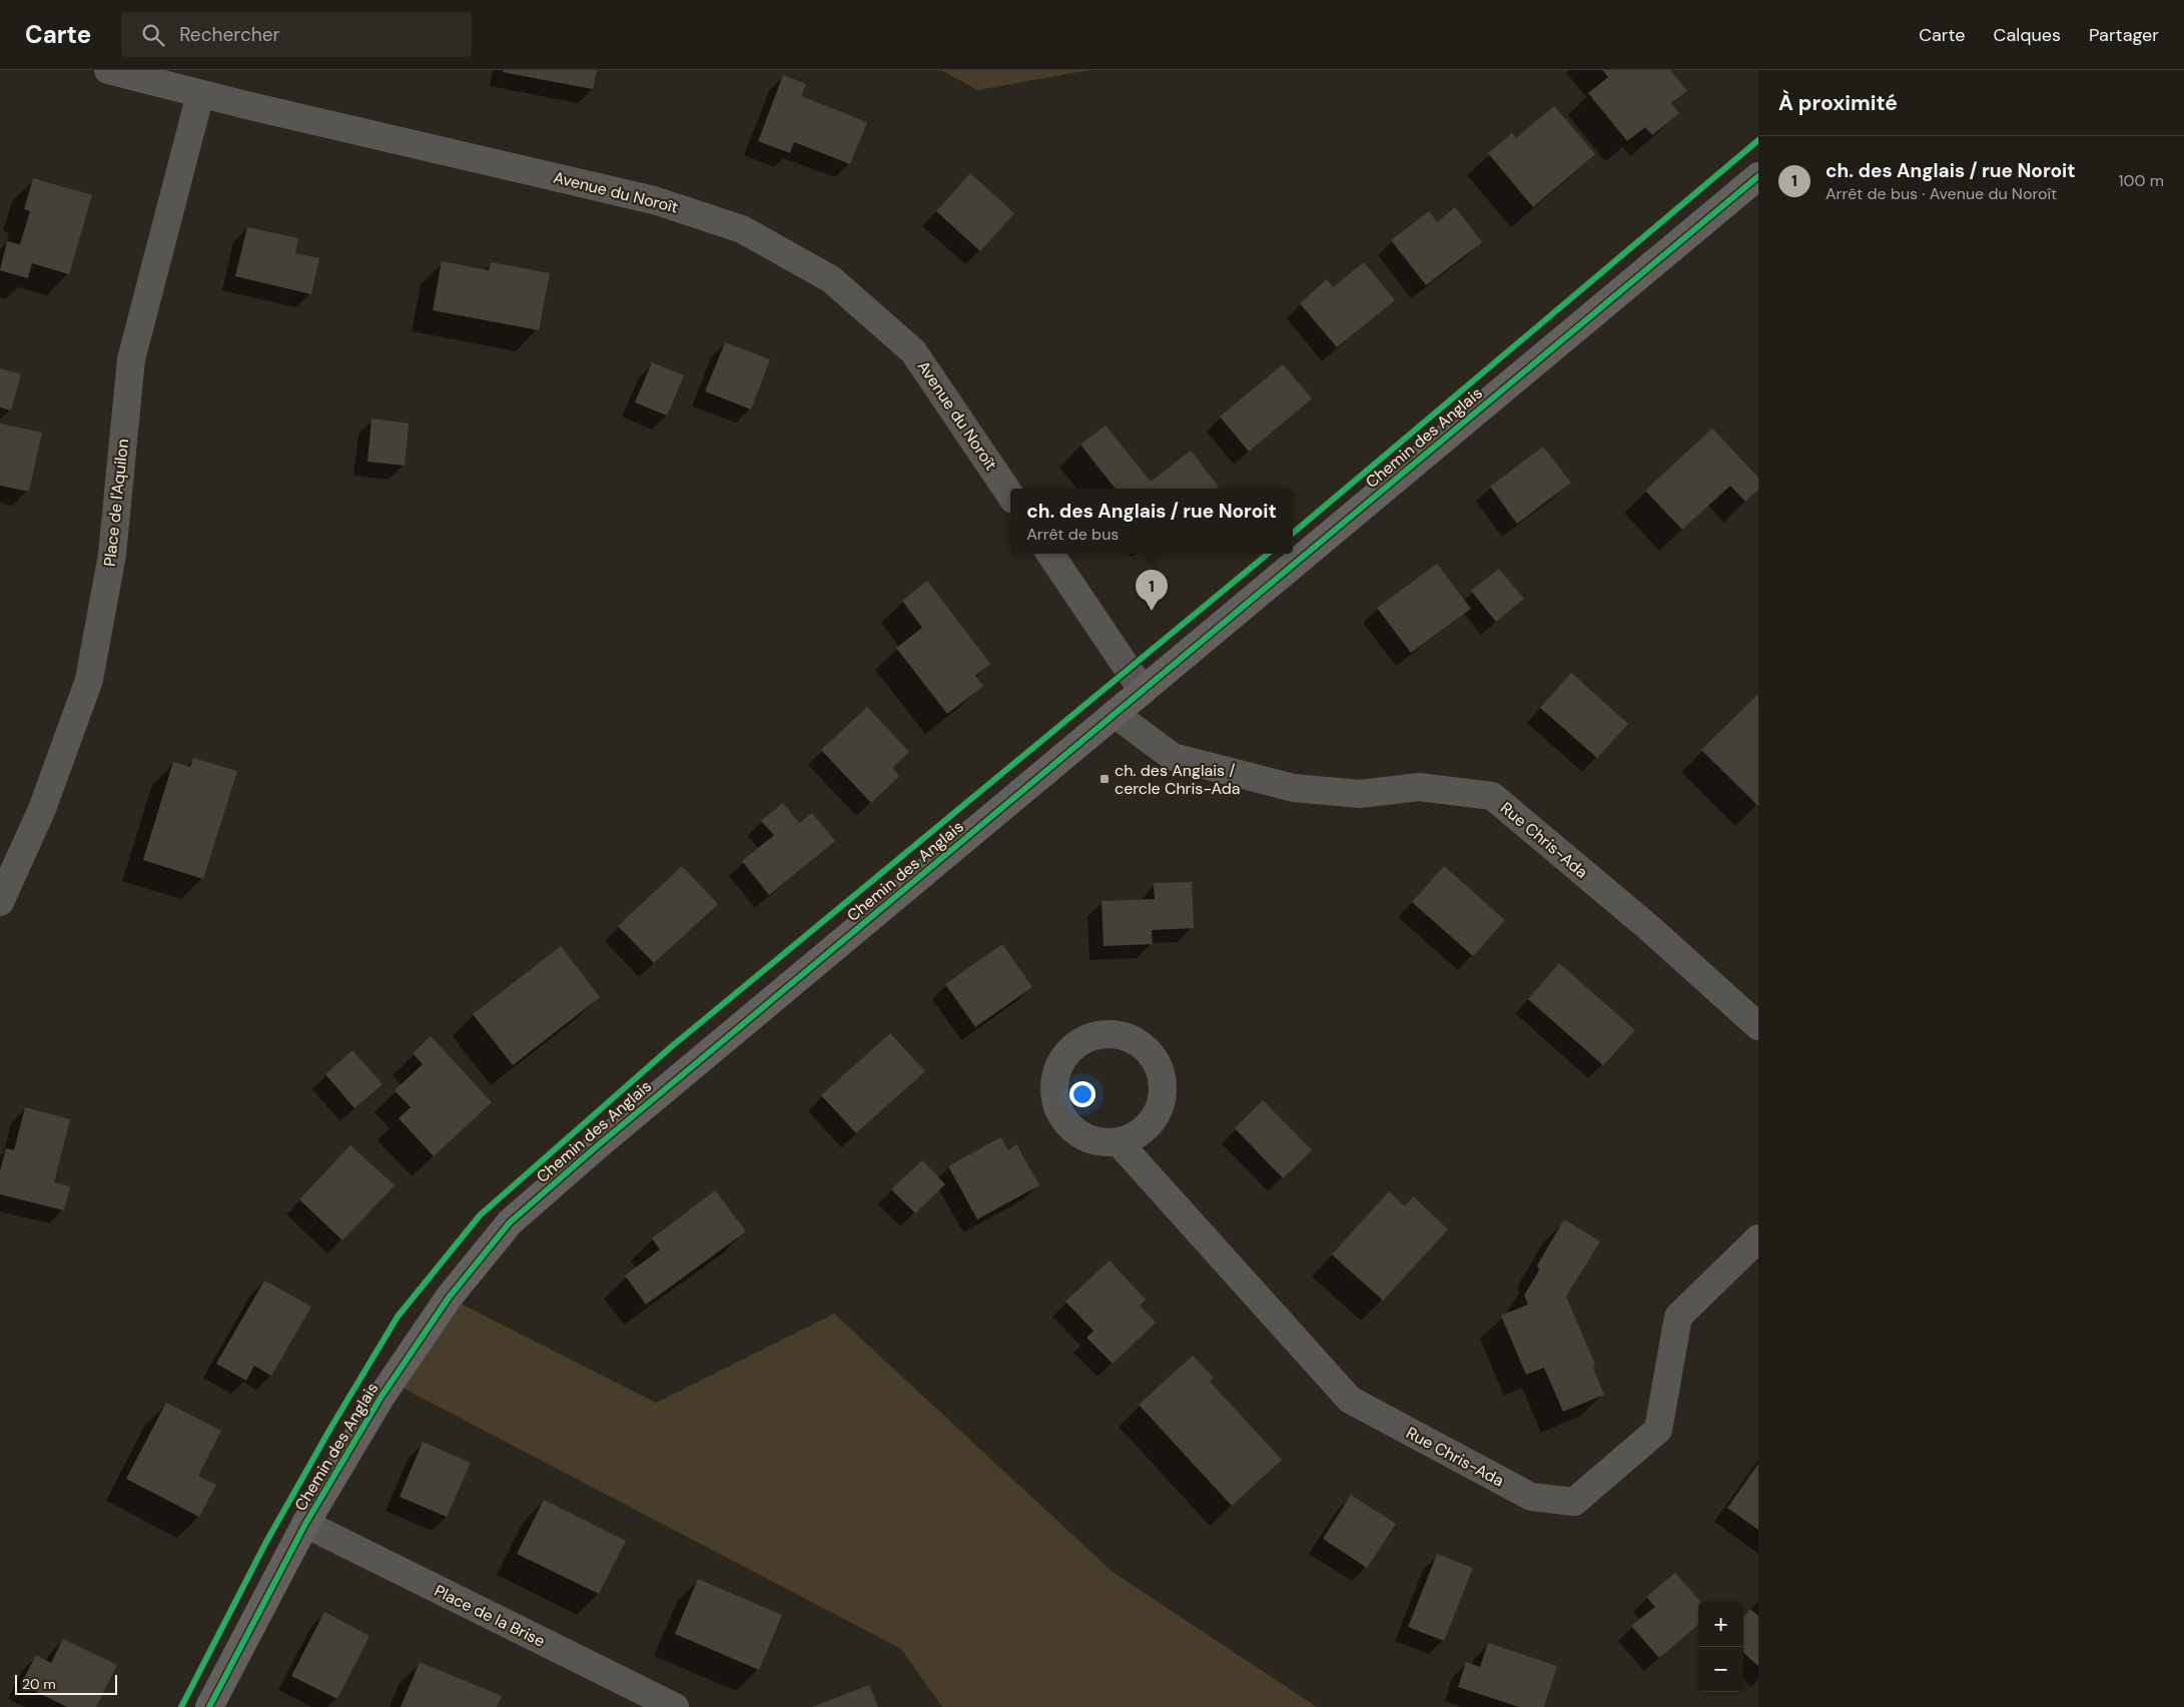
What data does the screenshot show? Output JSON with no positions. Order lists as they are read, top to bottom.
{
  "streets": {
    "street": [
      "Avenue du Noroît",
      "Chemin des Anglais",
      "Place de l'Aquilon",
      "Rue Chris-Ada",
      "Place de la Brise"
    ]
  },
  "crossings": [
    ["Avenue du Noroît", "Place de l'Aquilon"],
    ["Chemin des Anglais", "Rue Chris-Ada"],
    ["Chemin des Anglais", "Place de la Brise"]
  ],
  "places": {
    "transit": ["ch. des Anglais / cercle Chris-Ada"]
  },
  "scale_bar": "20 m",
  "page": {
    "header": "Carte",
    "search": "Rechercher",
    "nav": ["Carte", "Calques", "Partager"],
    "heading": "À proximité",
    "list": [
      {
        "mark": "1",
        "name": "ch. des Anglais / rue Noroit",
        "note": "Arrêt de bus · Avenue du Noroît",
        "value": "100 m"
      }
    ],
    "popup": ["ch. des Anglais / rue Noroit", "Arrêt de bus"],
    "pins": "1",
    "map_buttons": ["+", "−"],
    "scale": "20 m"
  }
}
